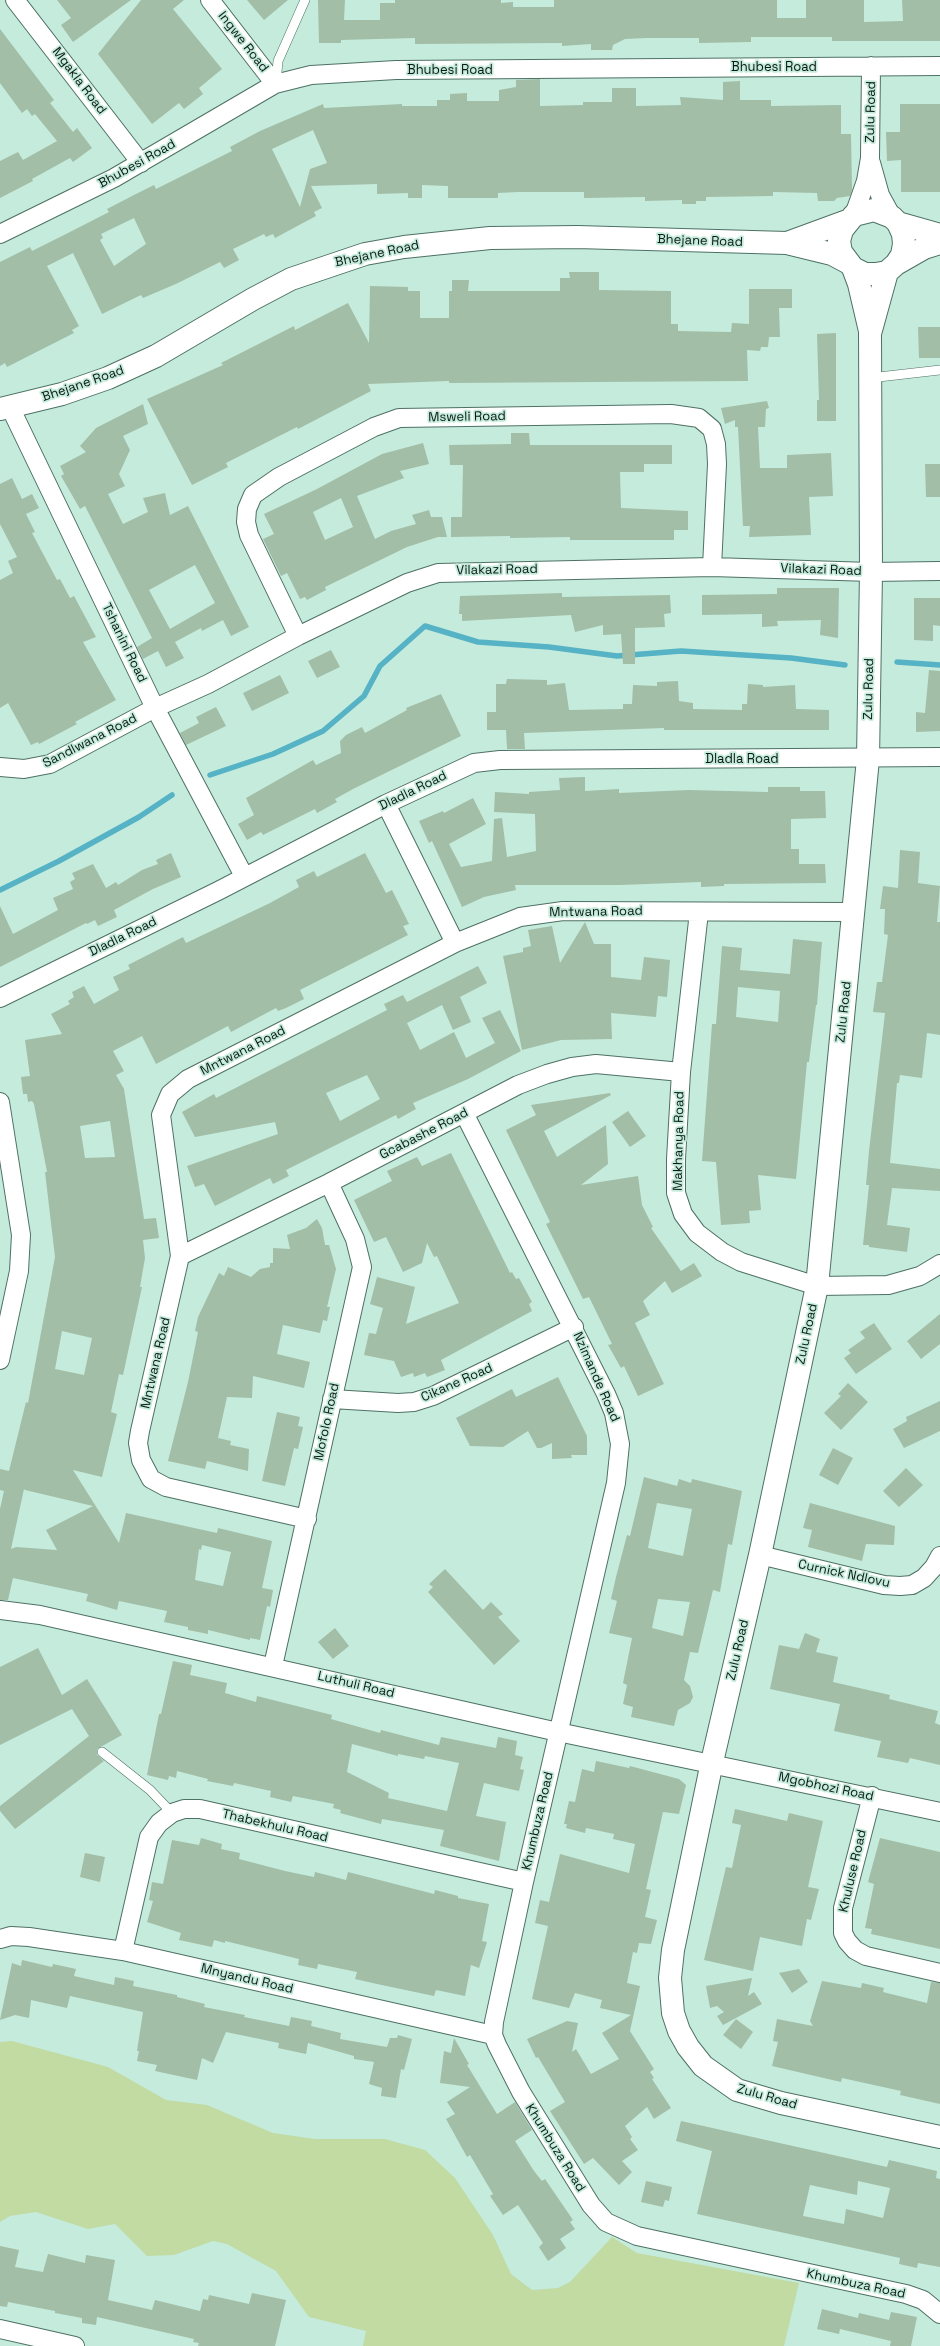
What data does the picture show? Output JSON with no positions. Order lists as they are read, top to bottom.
{
  "streets": {
    "street": [
      "Ingwe Road",
      "Bhubesi Road",
      "Mgakla Road",
      "Zulu Road",
      "Bhejane Road",
      "Msweli Road",
      "Vilakazi Road",
      "Tshanini Road",
      "Sandlwana Road",
      "Dladla Road",
      "Mntwana Road",
      "Gcabashe Road",
      "Makhanya Road",
      "Nzimande Road",
      "Cikane Road",
      "Mofolo Road",
      "Curnick Ndlovu",
      "Luthuli Road",
      "Mgobhozi Road",
      "Khumbuza Road",
      "Thabekhulu Road",
      "Khuluse Road",
      "Mnyandu Road"
    ]
  },
  "crossings": [
    ["Ingwe Road", "Bhubesi Road"],
    ["Bhubesi Road", "Mgakla Road"],
    ["Bhubesi Road", "Zulu Road"],
    ["Zulu Road", "Bhejane Road"],
    ["Zulu Road", "Vilakazi Road"],
    ["Zulu Road", "Dladla Road"],
    ["Zulu Road", "Mntwana Road"],
    ["Zulu Road", "Makhanya Road"],
    ["Zulu Road", "Curnick Ndlovu"],
    ["Zulu Road", "Luthuli Road"],
    ["Zulu Road", "Mgobhozi Road"],
    ["Bhejane Road", "Tshanini Road"],
    ["Msweli Road", "Vilakazi Road"],
    ["Vilakazi Road", "Tshanini Road"],
    ["Vilakazi Road", "Sandlwana Road"],
    ["Tshanini Road", "Sandlwana Road"],
    ["Tshanini Road", "Dladla Road"],
    ["Mntwana Road", "Gcabashe Road"],
    ["Mntwana Road", "Makhanya Road"],
    ["Mntwana Road", "Mofolo Road"],
    ["Gcabashe Road", "Makhanya Road"],
    ["Gcabashe Road", "Nzimande Road"],
    ["Gcabashe Road", "Mofolo Road"],
    ["Nzimande Road", "Cikane Road"],
    ["Nzimande Road", "Luthuli Road"],
    ["Nzimande Road", "Khumbuza Road"],
    ["Cikane Road", "Mofolo Road"],
    ["Mofolo Road", "Luthuli Road"],
    ["Luthuli Road", "Mgobhozi Road"],
    ["Luthuli Road", "Khumbuza Road"],
    ["Mgobhozi Road", "Khuluse Road"],
    ["Khumbuza Road", "Thabekhulu Road"],
    ["Khumbuza Road", "Mnyandu Road"]
  ]
}
